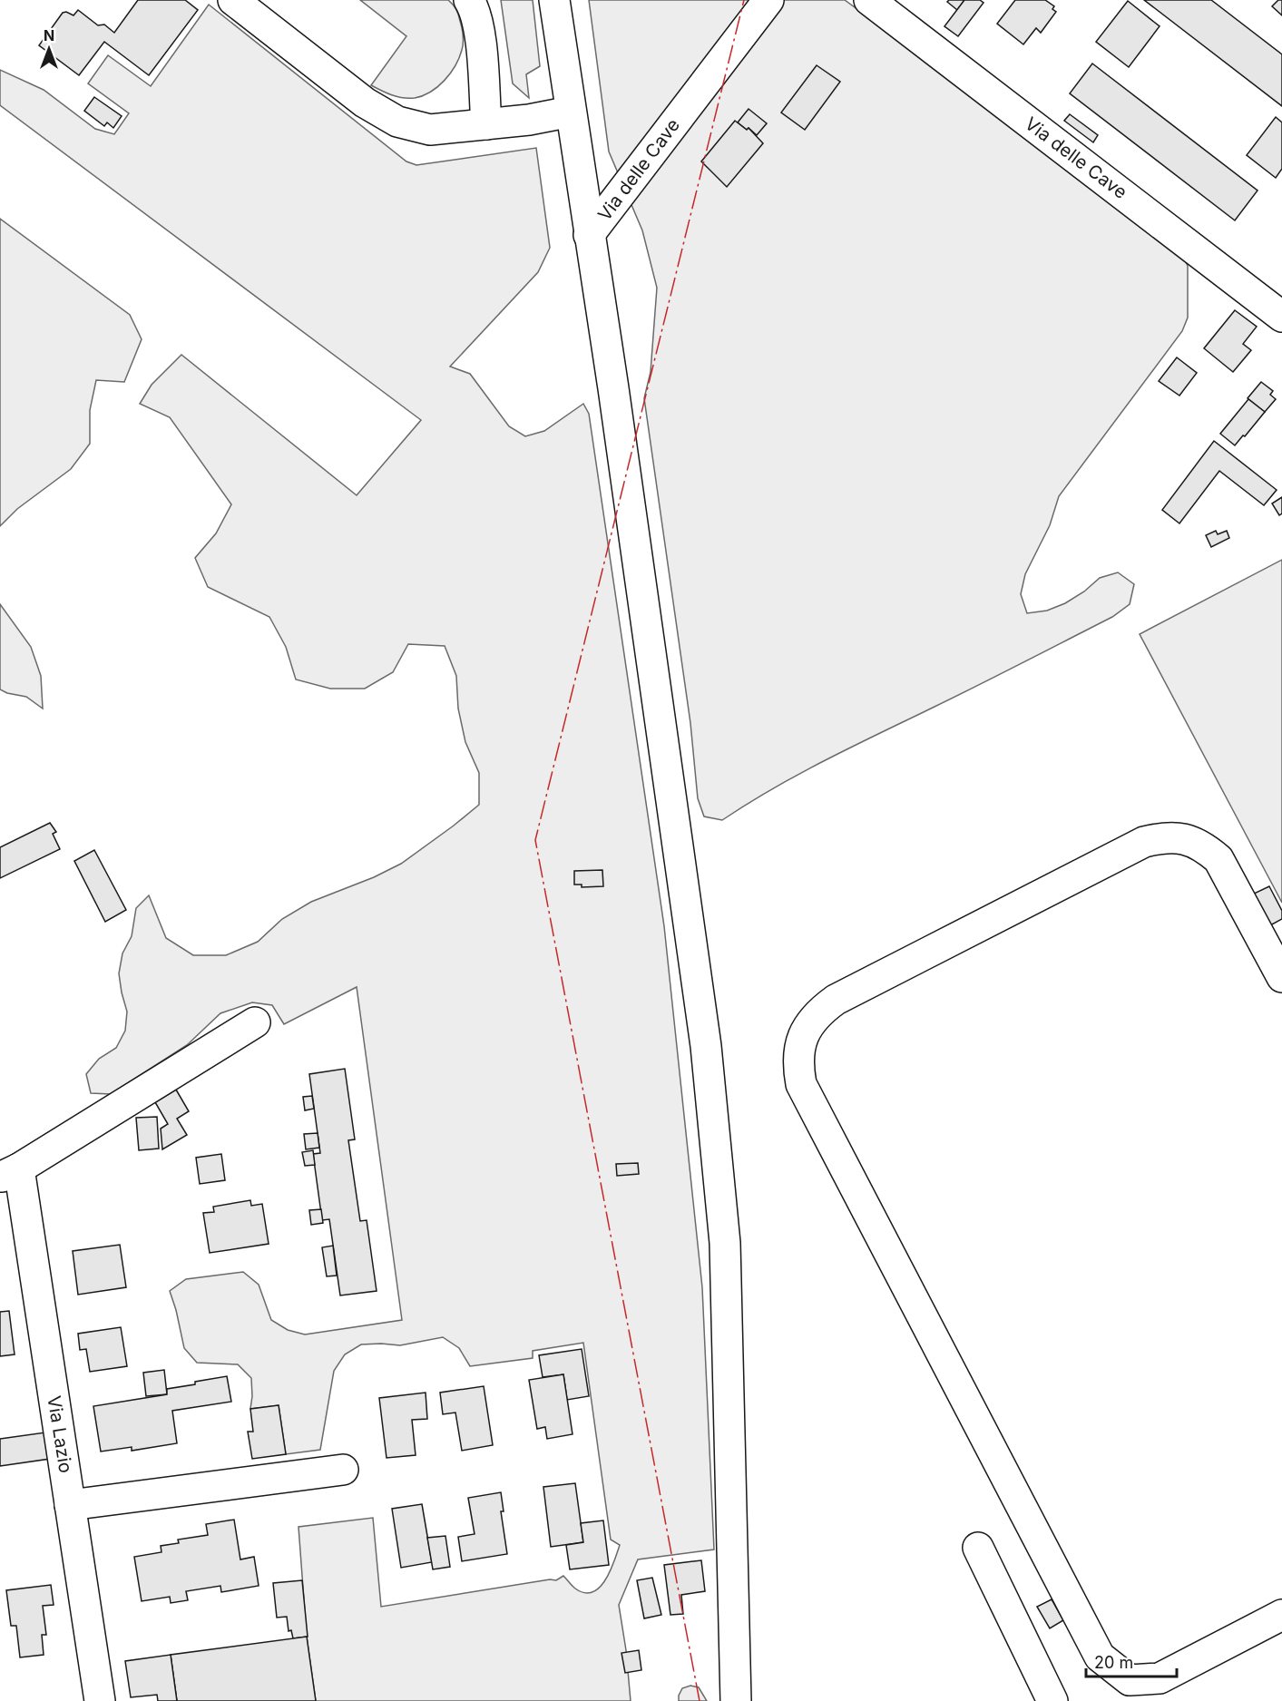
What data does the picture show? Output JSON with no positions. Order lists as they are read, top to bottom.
{
  "streets": {
    "main road": ["Via delle Cave", "Via Lazio"]
  },
  "scale_bar": "20 m",
  "north": "top"
}
